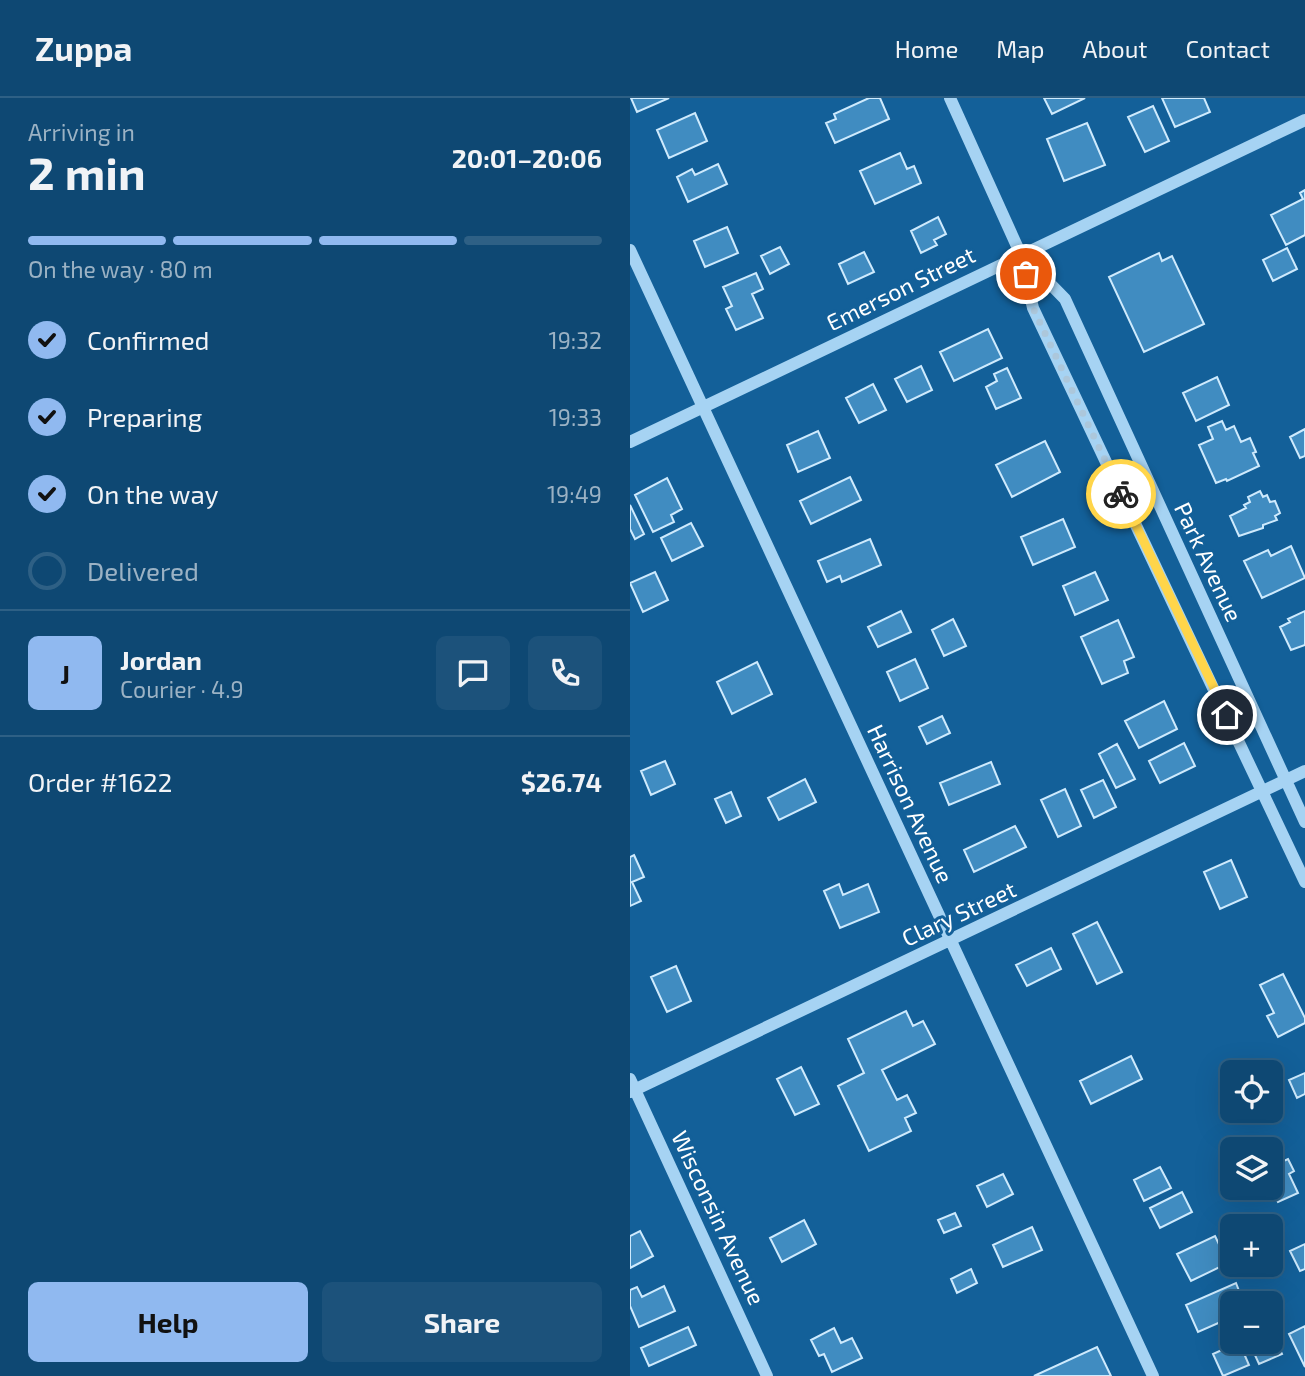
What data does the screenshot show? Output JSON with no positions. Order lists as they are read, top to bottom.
{
  "streets": {
    "street": [
      "Emerson Street",
      "Park Avenue",
      "Harrison Avenue",
      "Clary Street",
      "Wisconsin Avenue"
    ]
  },
  "crossings": [
    ["Emerson Street", "Park Avenue"],
    ["Emerson Street", "Harrison Avenue"],
    ["Park Avenue", "Clary Street"],
    ["Harrison Avenue", "Clary Street"],
    ["Clary Street", "Wisconsin Avenue"]
  ],
  "page": {
    "header": "Zuppa",
    "nav": [
      "Home",
      "Map",
      "About",
      "Contact"
    ],
    "heading": ["2 min", "Arriving in", "20:01–20:06"],
    "panel": [
      "Jordan",
      "Courier · 4.9",
      "Order #1622",
      "$26.74"
    ],
    "bar": "On the way · 80 m",
    "list": [
      ["Confirmed", "19:32"],
      ["Preparing", "19:33"],
      ["On the way", "19:49"],
      "Delivered"
    ],
    "round": "J",
    "map_buttons": ["+", "−"],
    "buttons": ["Help", "Share"]
  }
}
